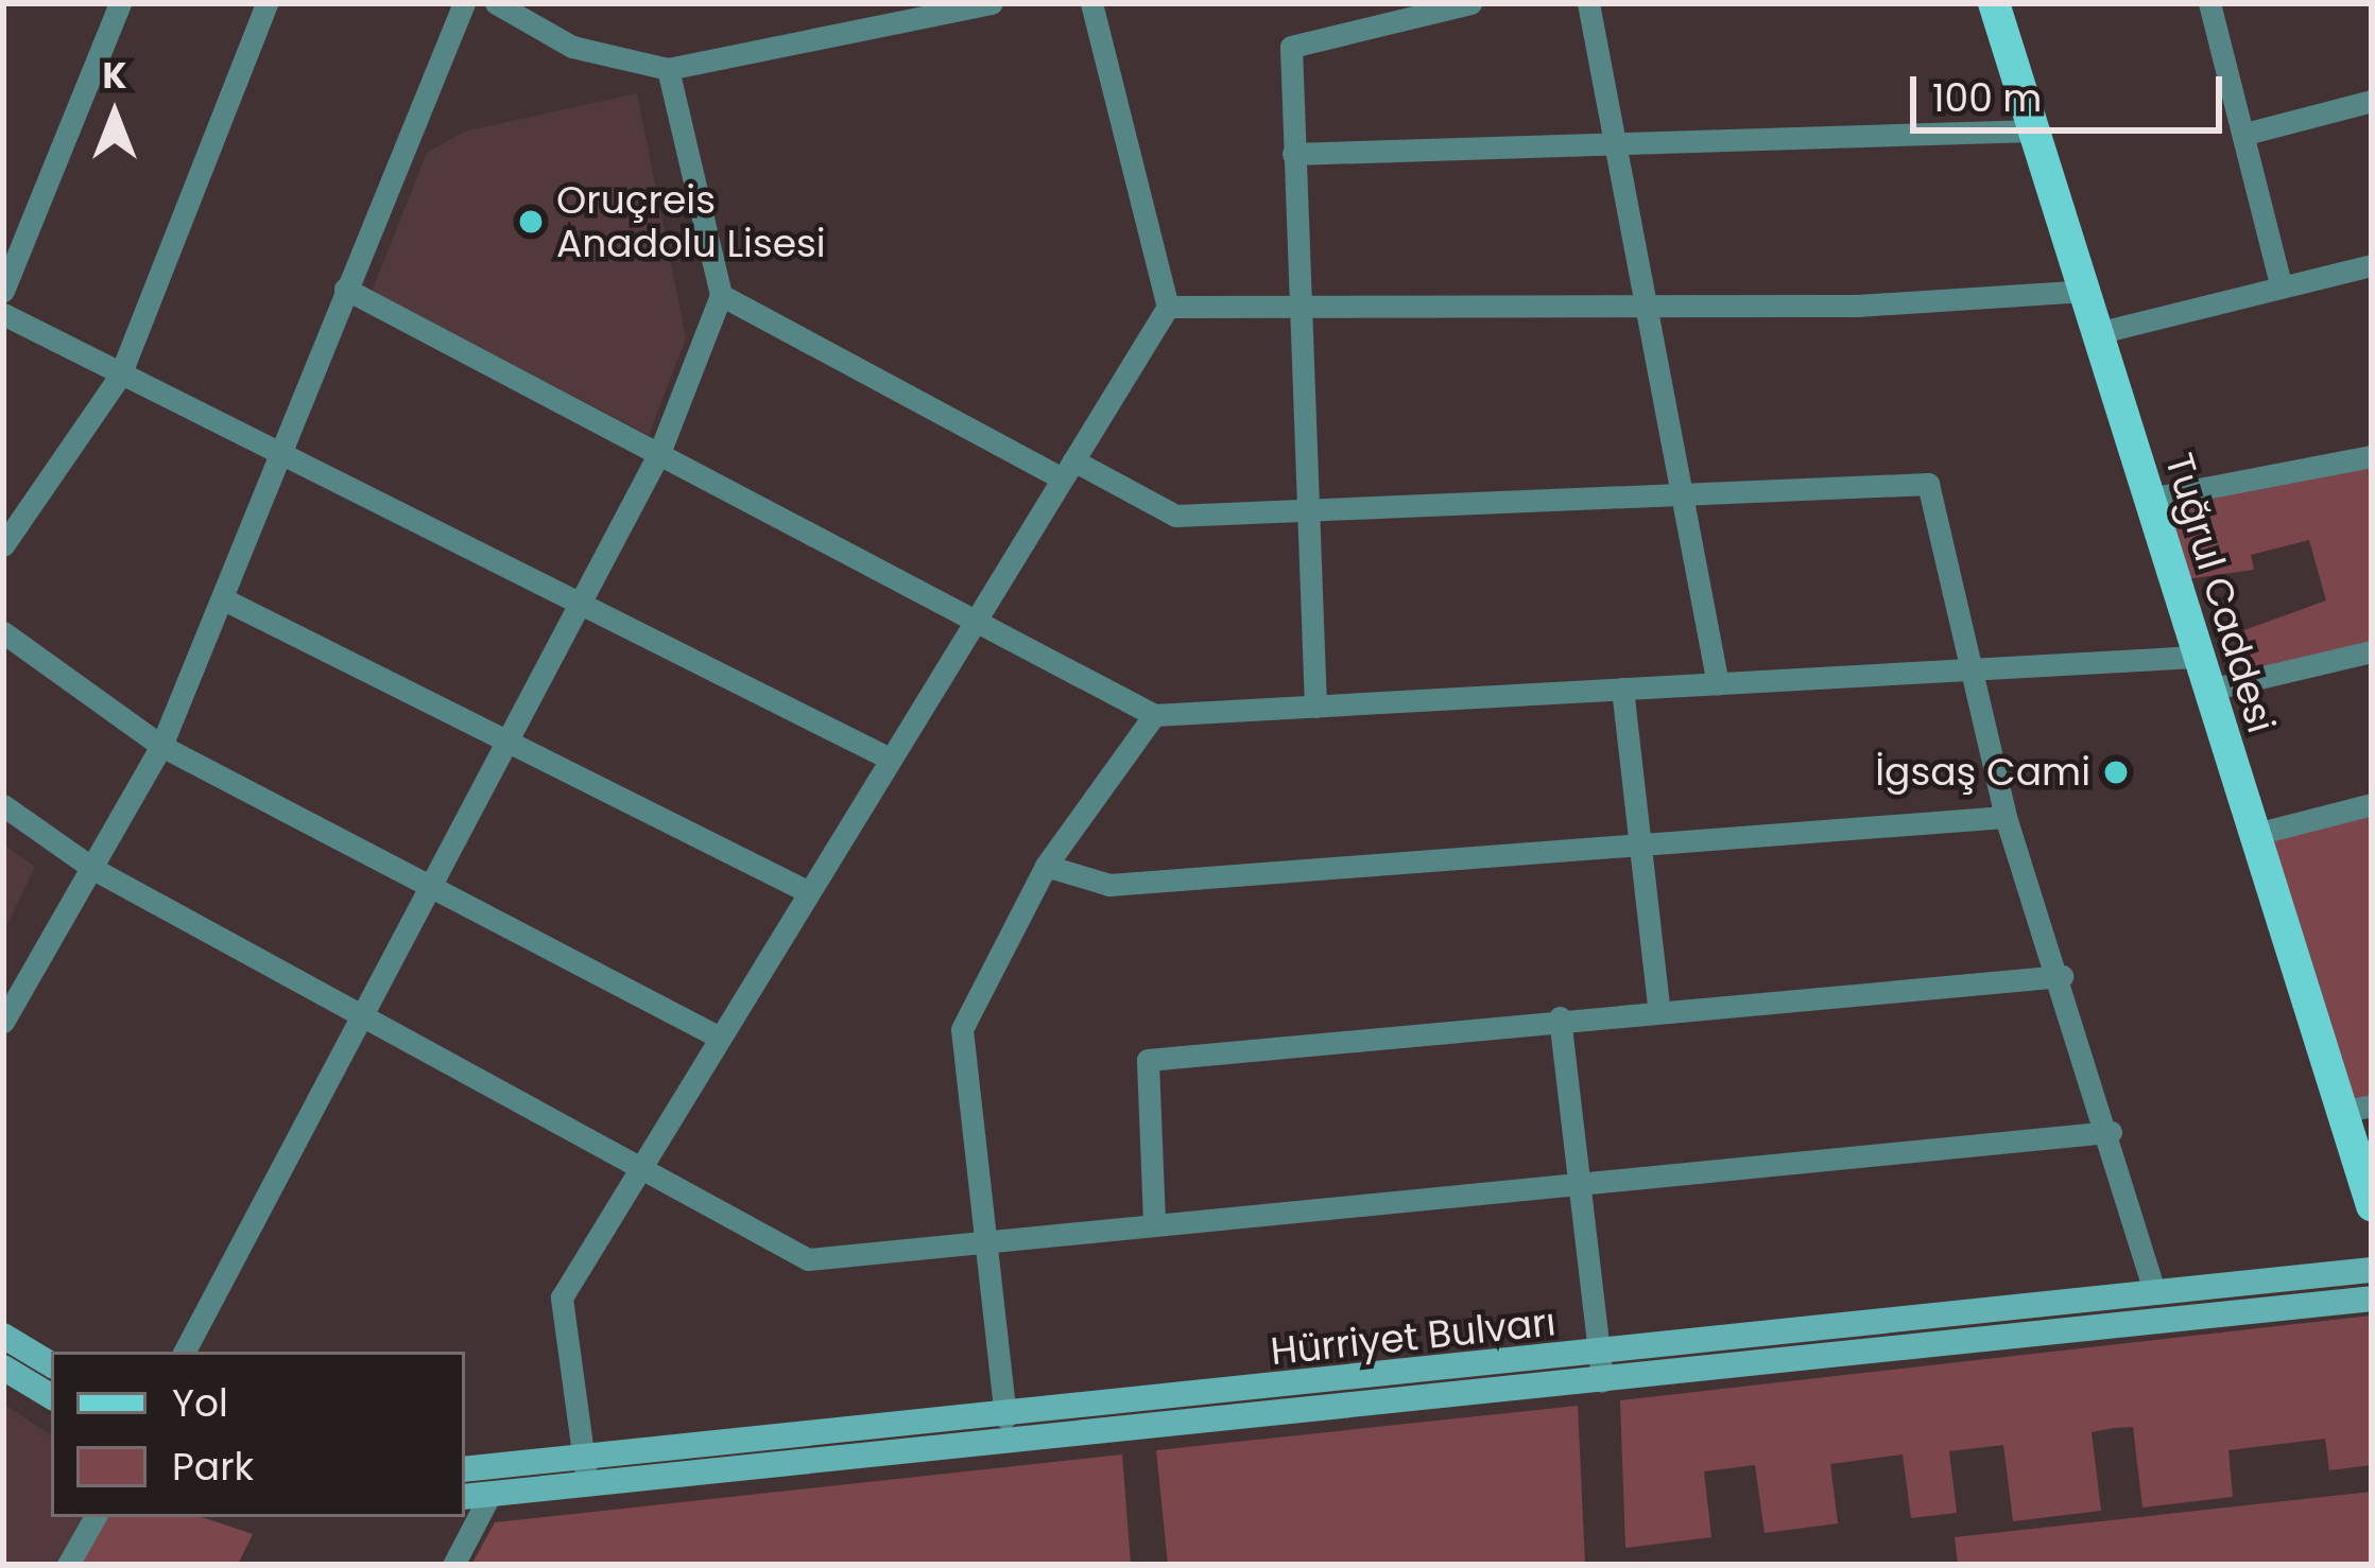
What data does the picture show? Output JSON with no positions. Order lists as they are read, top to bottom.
{
  "streets": {
    "main road": ["Tuğrul Caddesi", "Hürriyet Bulvarı"]
  },
  "places": ["Oruçreis Anadolu Lisesi", "İgsaş Cami"],
  "legend": ["Yol", "Park"],
  "scale_bar": "100 m",
  "north": "top"
}
